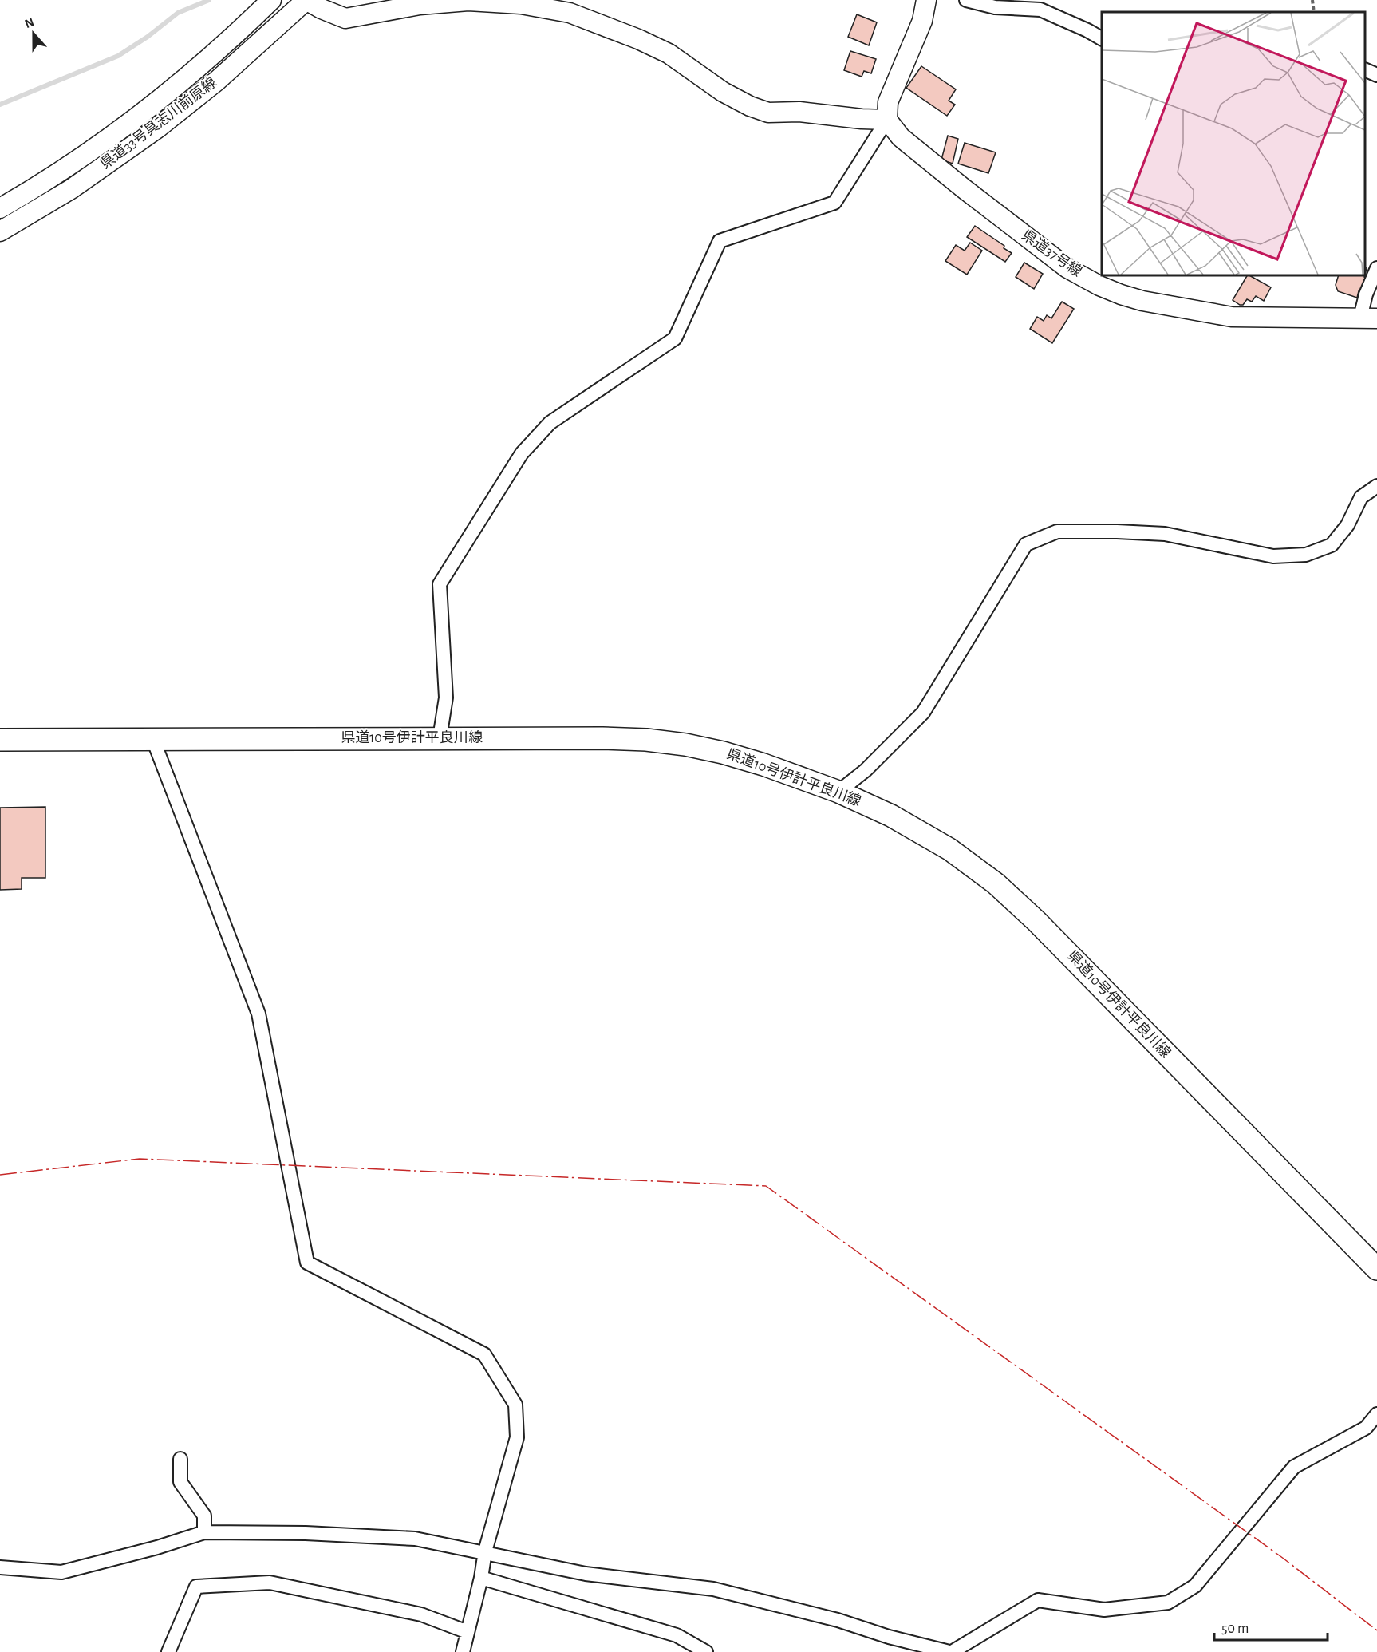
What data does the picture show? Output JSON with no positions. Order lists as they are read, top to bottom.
{
  "streets": {
    "main road": ["県道33号具志川前原線", "県道37号線", "県道10号伊計平良川線"]
  },
  "scale_bar": "50 m",
  "north": "top"
}
